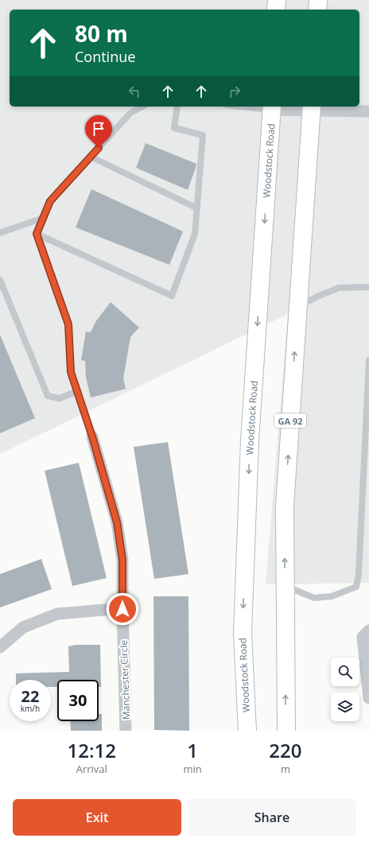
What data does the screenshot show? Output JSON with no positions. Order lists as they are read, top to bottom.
{
  "streets": {
    "main road": ["Woodstock Road", "GA 92"],
    "street": ["Manchester Circle"]
  },
  "page": {
    "turn": ["80 m", "Continue"],
    "speed": "22 km/h",
    "limit": "30",
    "eta": [
      "12:12",
      "Arrival",
      "1",
      "min",
      "220",
      "m"
    ],
    "buttons": ["Exit", "Share"]
  }
}
